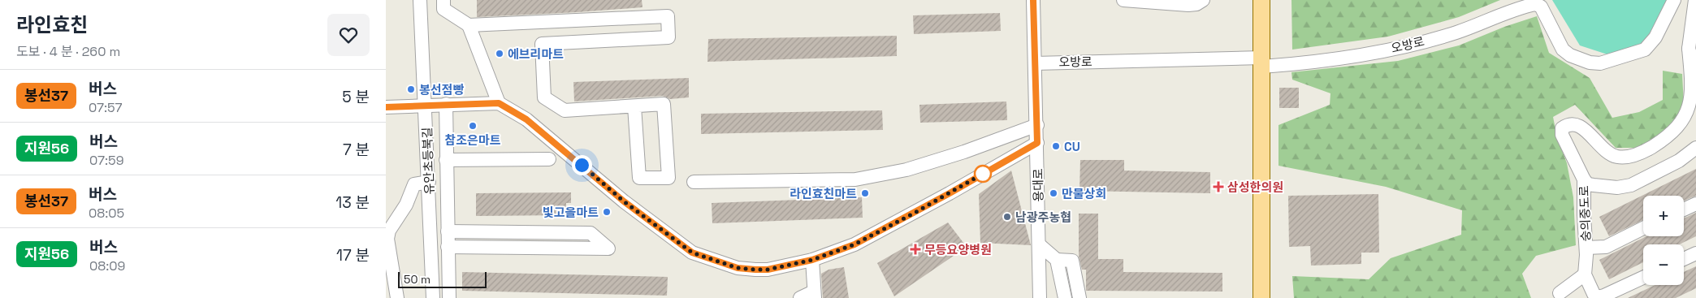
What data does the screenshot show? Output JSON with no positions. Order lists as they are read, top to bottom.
{
  "streets": {
    "street": [
      "오방로",
      "유안초등북길",
      "용대로",
      "숭의중도로"
    ]
  },
  "crossings": [
    ["오방로", "용대로"]
  ],
  "places": {
    "other": [
      "에브리마트",
      "봉선점빵",
      "참조은마트",
      "CU",
      "라인효친마트",
      "만물상회",
      "빛고을마트",
      "남광주농협"
    ],
    "health": ["삼성한의원", "무등요양병원"]
  },
  "lines": ["bus line 봉선37"],
  "scale_bar": "50 m",
  "page": {
    "heading": ["라인효친", "도보 · 4 분 · 260 m"],
    "list": [
      {
        "mark": "봉선37",
        "name": "버스",
        "note": "07:57",
        "value": "5 분"
      },
      {
        "mark": "지원56",
        "name": "버스",
        "note": "07:59",
        "value": "7 분"
      },
      {
        "mark": "봉선37",
        "name": "버스",
        "note": "08:05",
        "value": "13 분"
      },
      {
        "mark": "지원56",
        "name": "버스",
        "note": "08:09",
        "value": "17 분"
      }
    ],
    "map_buttons": ["+", "−"],
    "scale": "50 m"
  }
}
